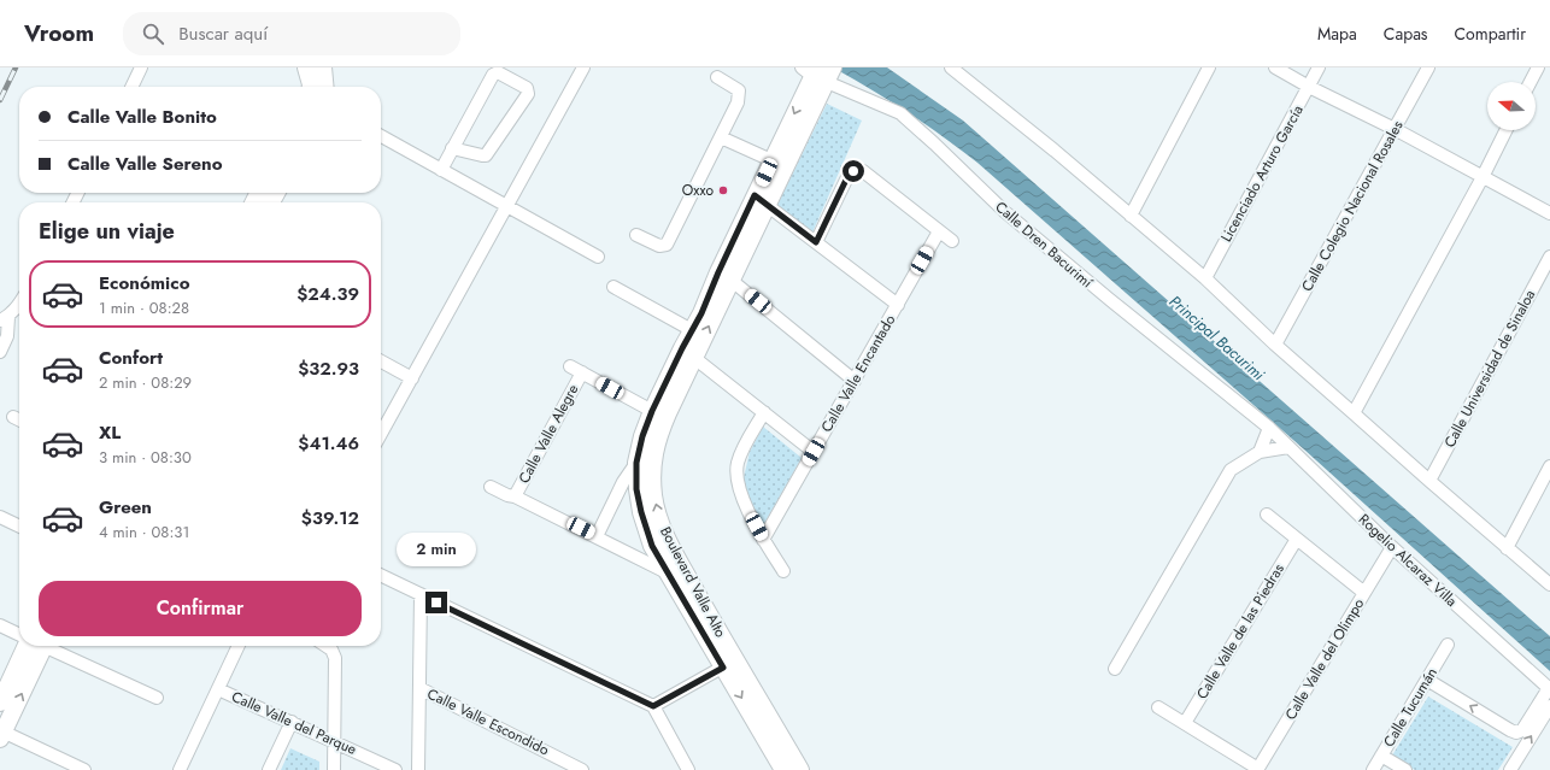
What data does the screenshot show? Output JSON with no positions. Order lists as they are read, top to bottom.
{
  "streets": {
    "street": [
      "Licenciado Arturo García",
      "Calle Colegio Nacional Rosales",
      "Calle Dren Bacurimí",
      "Calle Universidad de Sinaloa",
      "Calle Valle Encantado",
      "Calle Valle Alegre",
      "Rogelio Alcaraz Villa",
      "Boulevard Valle Alto",
      "Calle Valle de las Piedras",
      "Calle Valle del Olimpo",
      "Calle Tucumán",
      "Calle Valle Escondido",
      "Calle Valle del Parque"
    ]
  },
  "crossings": [
    ["Calle Dren Bacurimí", "Rogelio Alcaraz Villa"],
    ["Calle Dren Bacurimí", "Boulevard Valle Alto"],
    ["Rogelio Alcaraz Villa", "Calle Valle del Olimpo"]
  ],
  "water": ["Principal Bacurimi"],
  "places": ["Oxxo"],
  "north": "left",
  "page": {
    "header": "Vroom",
    "search": "Buscar aquí",
    "nav": ["Mapa", "Capas", "Compartir"],
    "banner": ["Calle Valle Bonito", "Calle Valle Sereno"],
    "heading": "Elige un viaje",
    "list": [
      {
        "name": "Económico",
        "note": "1 min · 08:28",
        "value": "$24.39"
      },
      {
        "name": "Confort",
        "note": "2 min · 08:29",
        "value": "$32.93"
      },
      {
        "name": "XL",
        "note": "3 min · 08:30",
        "value": "$41.46"
      },
      {
        "name": "Green",
        "note": "4 min · 08:31",
        "value": "$39.12"
      }
    ],
    "bubble": "2 min",
    "buttons": "Confirmar"
  }
}
